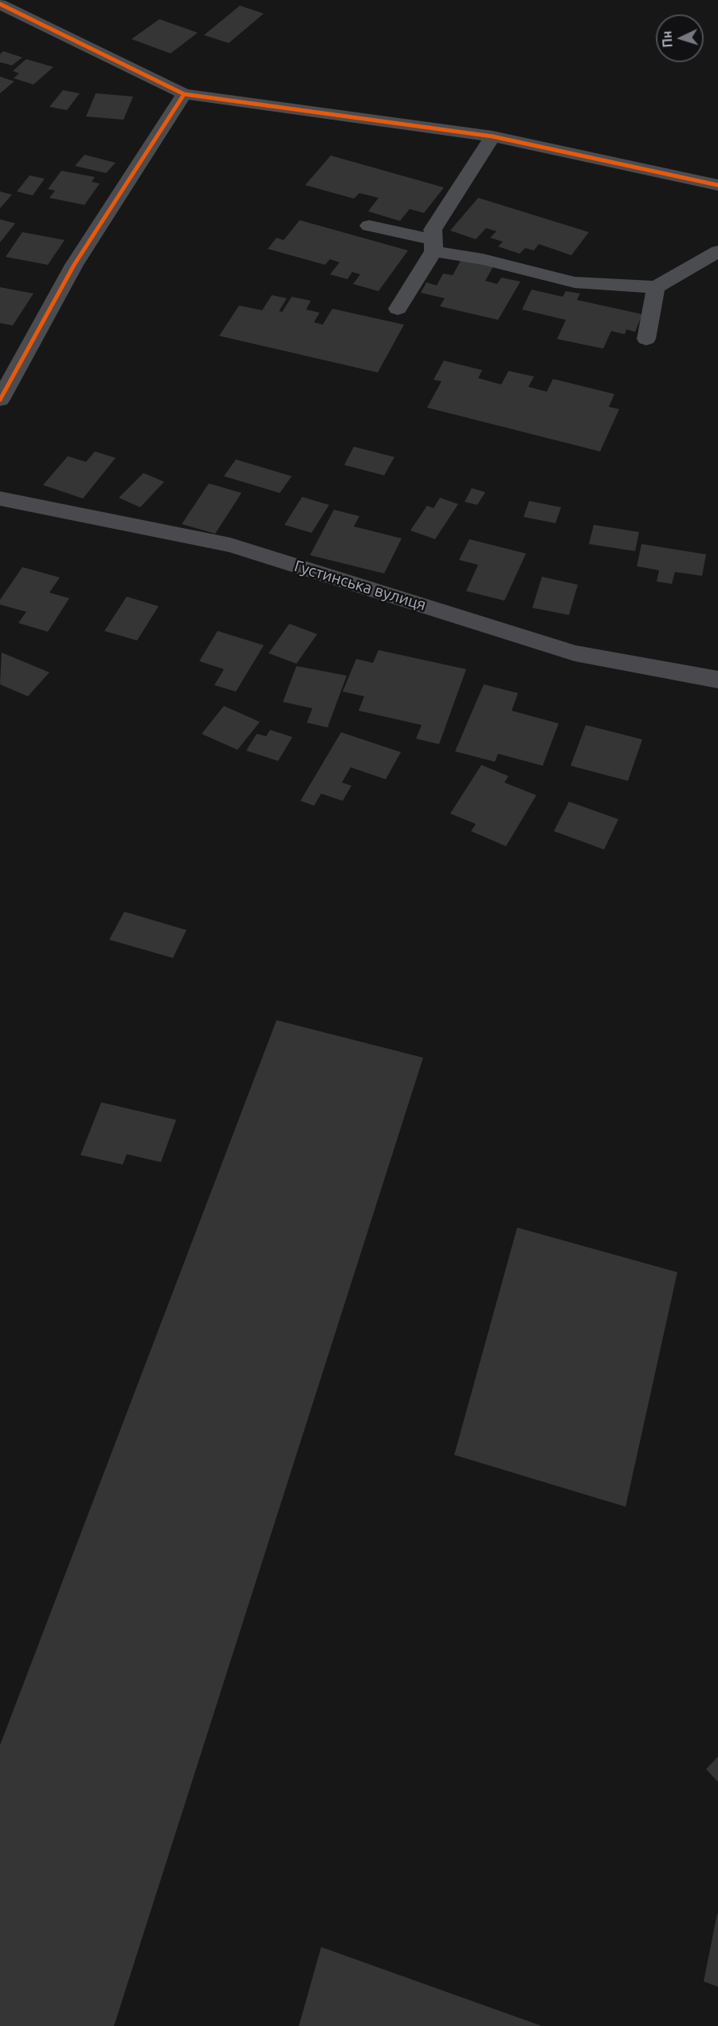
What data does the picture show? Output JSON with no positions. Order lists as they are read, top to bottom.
{
  "streets": {
    "main road": ["Густинська вулиця"]
  },
  "north": "left"
}
